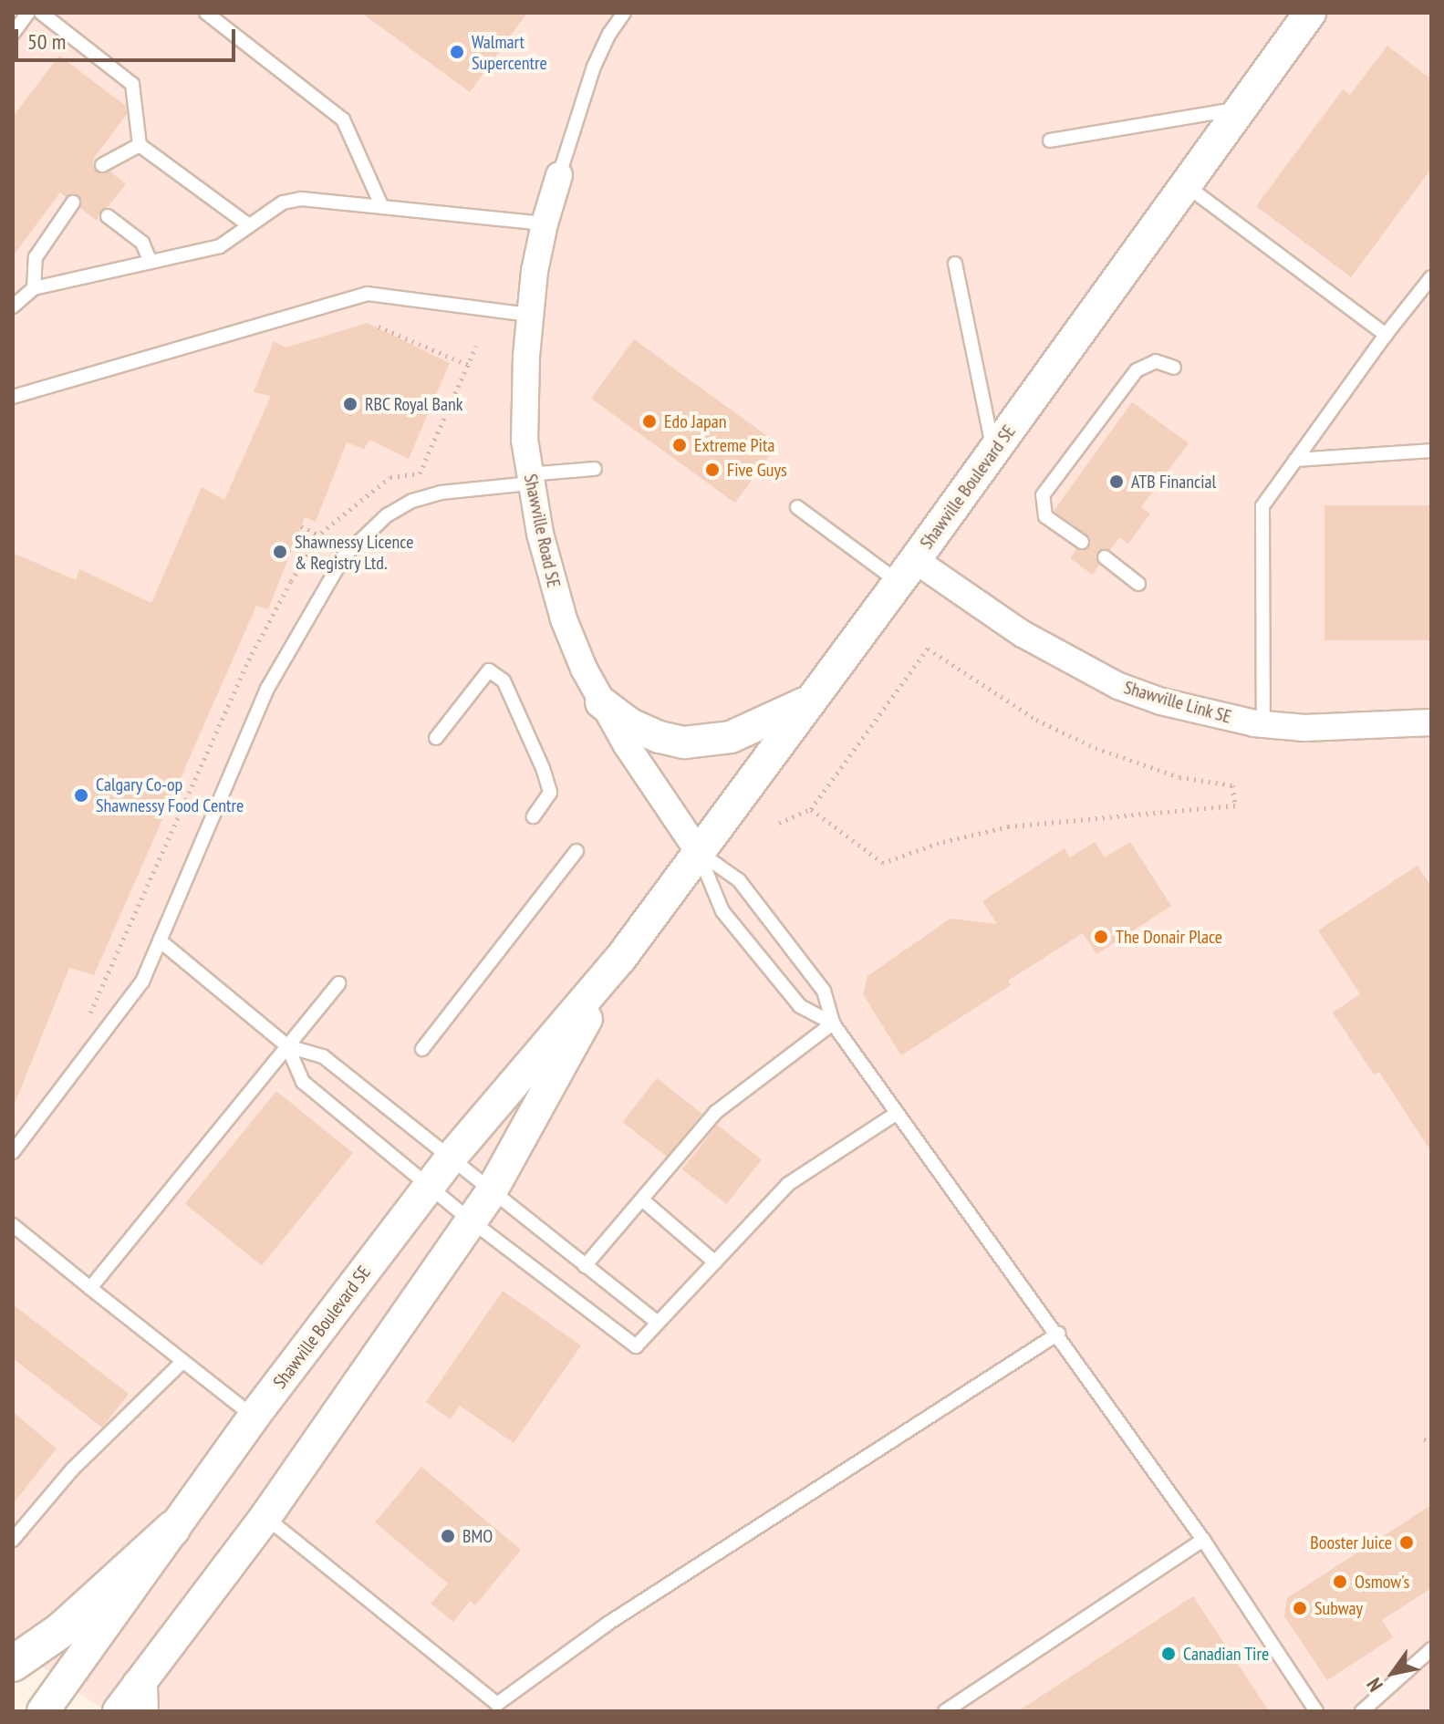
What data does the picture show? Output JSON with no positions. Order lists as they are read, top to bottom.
{
  "streets": {
    "street": ["Shawville Boulevard SE", "Shawville Road SE", "Shawville Link SE"]
  },
  "crossings": [
    ["Shawville Boulevard SE", "Shawville Road SE"],
    ["Shawville Boulevard SE", "Shawville Link SE"]
  ],
  "places": [
    "Walmart Supercentre",
    "RBC Royal Bank",
    "Edo Japan",
    "Extreme Pita",
    "Five Guys",
    "ATB Financial",
    "Shawnessy Licence & Registry Ltd.",
    "Calgary Co-op Shawnessy Food Centre",
    "The Donair Place",
    "BMO",
    "Booster Juice",
    "Osmow's",
    "Subway",
    "Canadian Tire"
  ],
  "scale_bar": "50 m",
  "north": "bottom left"
}
